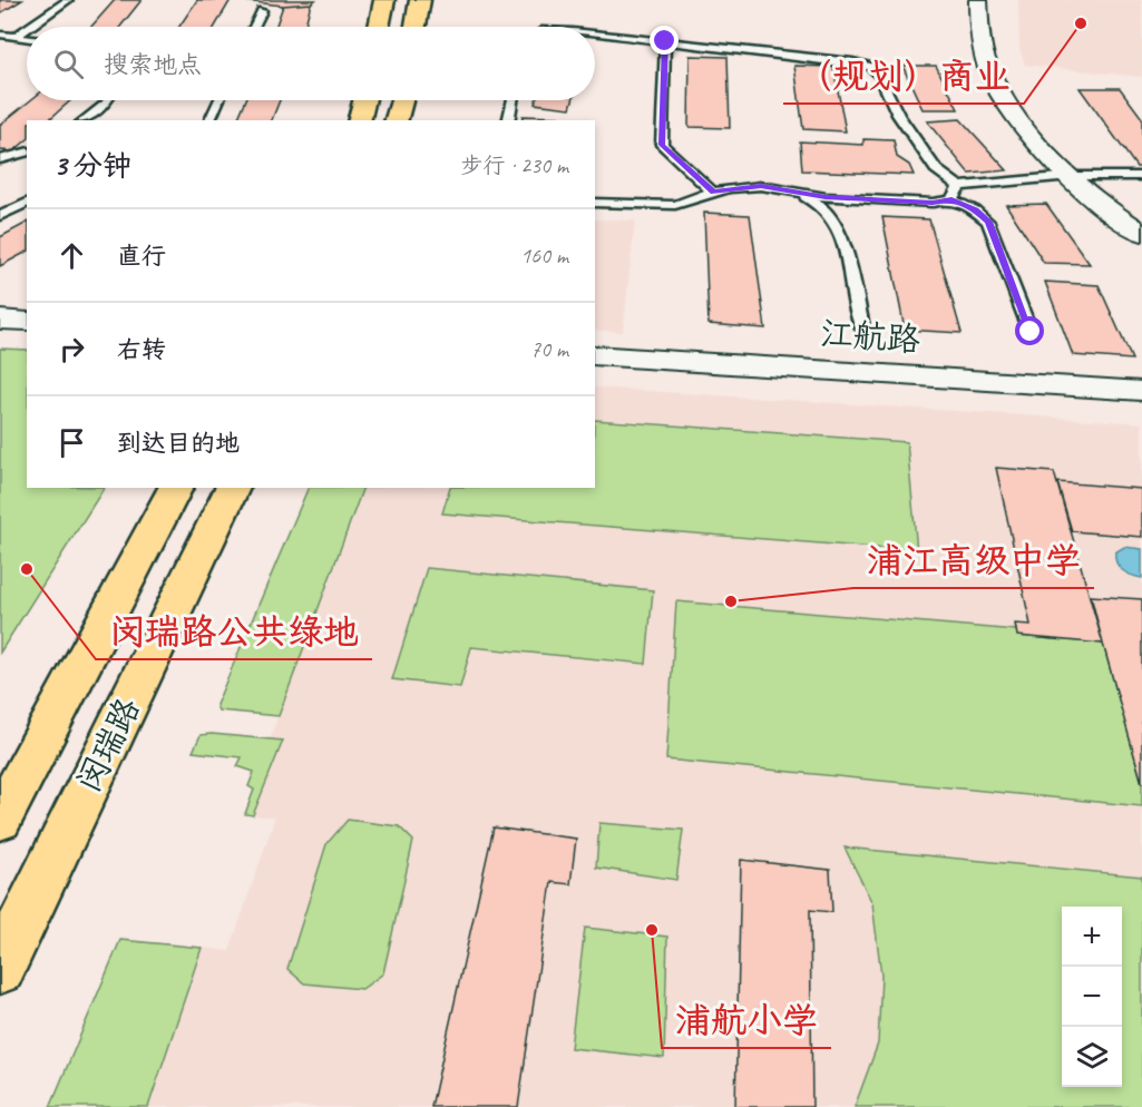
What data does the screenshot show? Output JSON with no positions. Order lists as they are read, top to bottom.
{
  "streets": {
    "main road": ["闵瑞路"],
    "street": ["江航路"]
  },
  "places": [
    "（规划）商业",
    "闵瑞路公共绿地",
    "浦江高级中学",
    "浦航小学"
  ],
  "page": {
    "search": "搜索地点",
    "heading": ["3 分钟", "步行 · 230 m"],
    "list": [
      ["直行", "160 m"],
      ["右转", "70 m"],
      "到达目的地"
    ],
    "map_buttons": ["+", "−"]
  }
}
